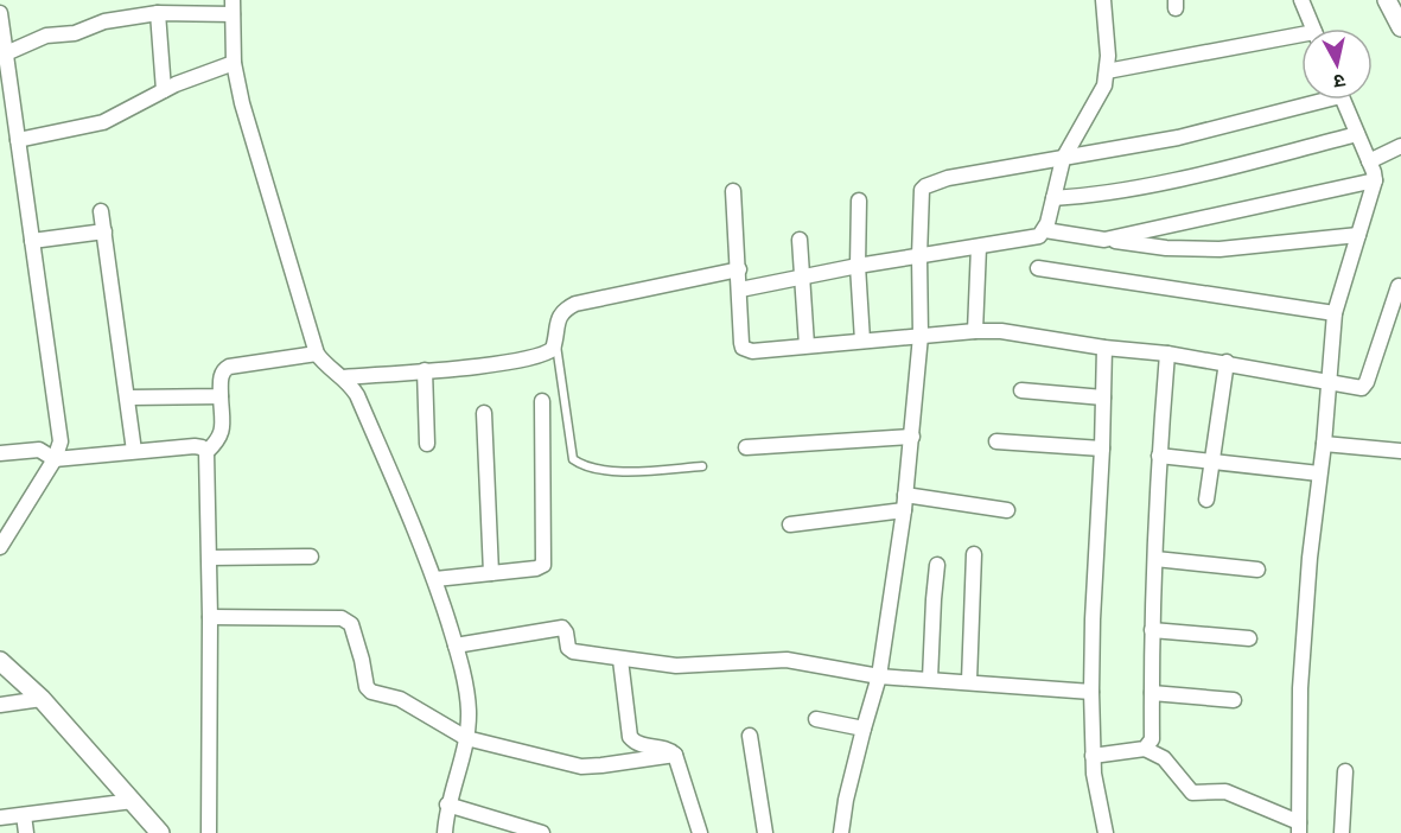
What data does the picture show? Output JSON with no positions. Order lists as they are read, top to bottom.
{
  "north": "bottom"
}
